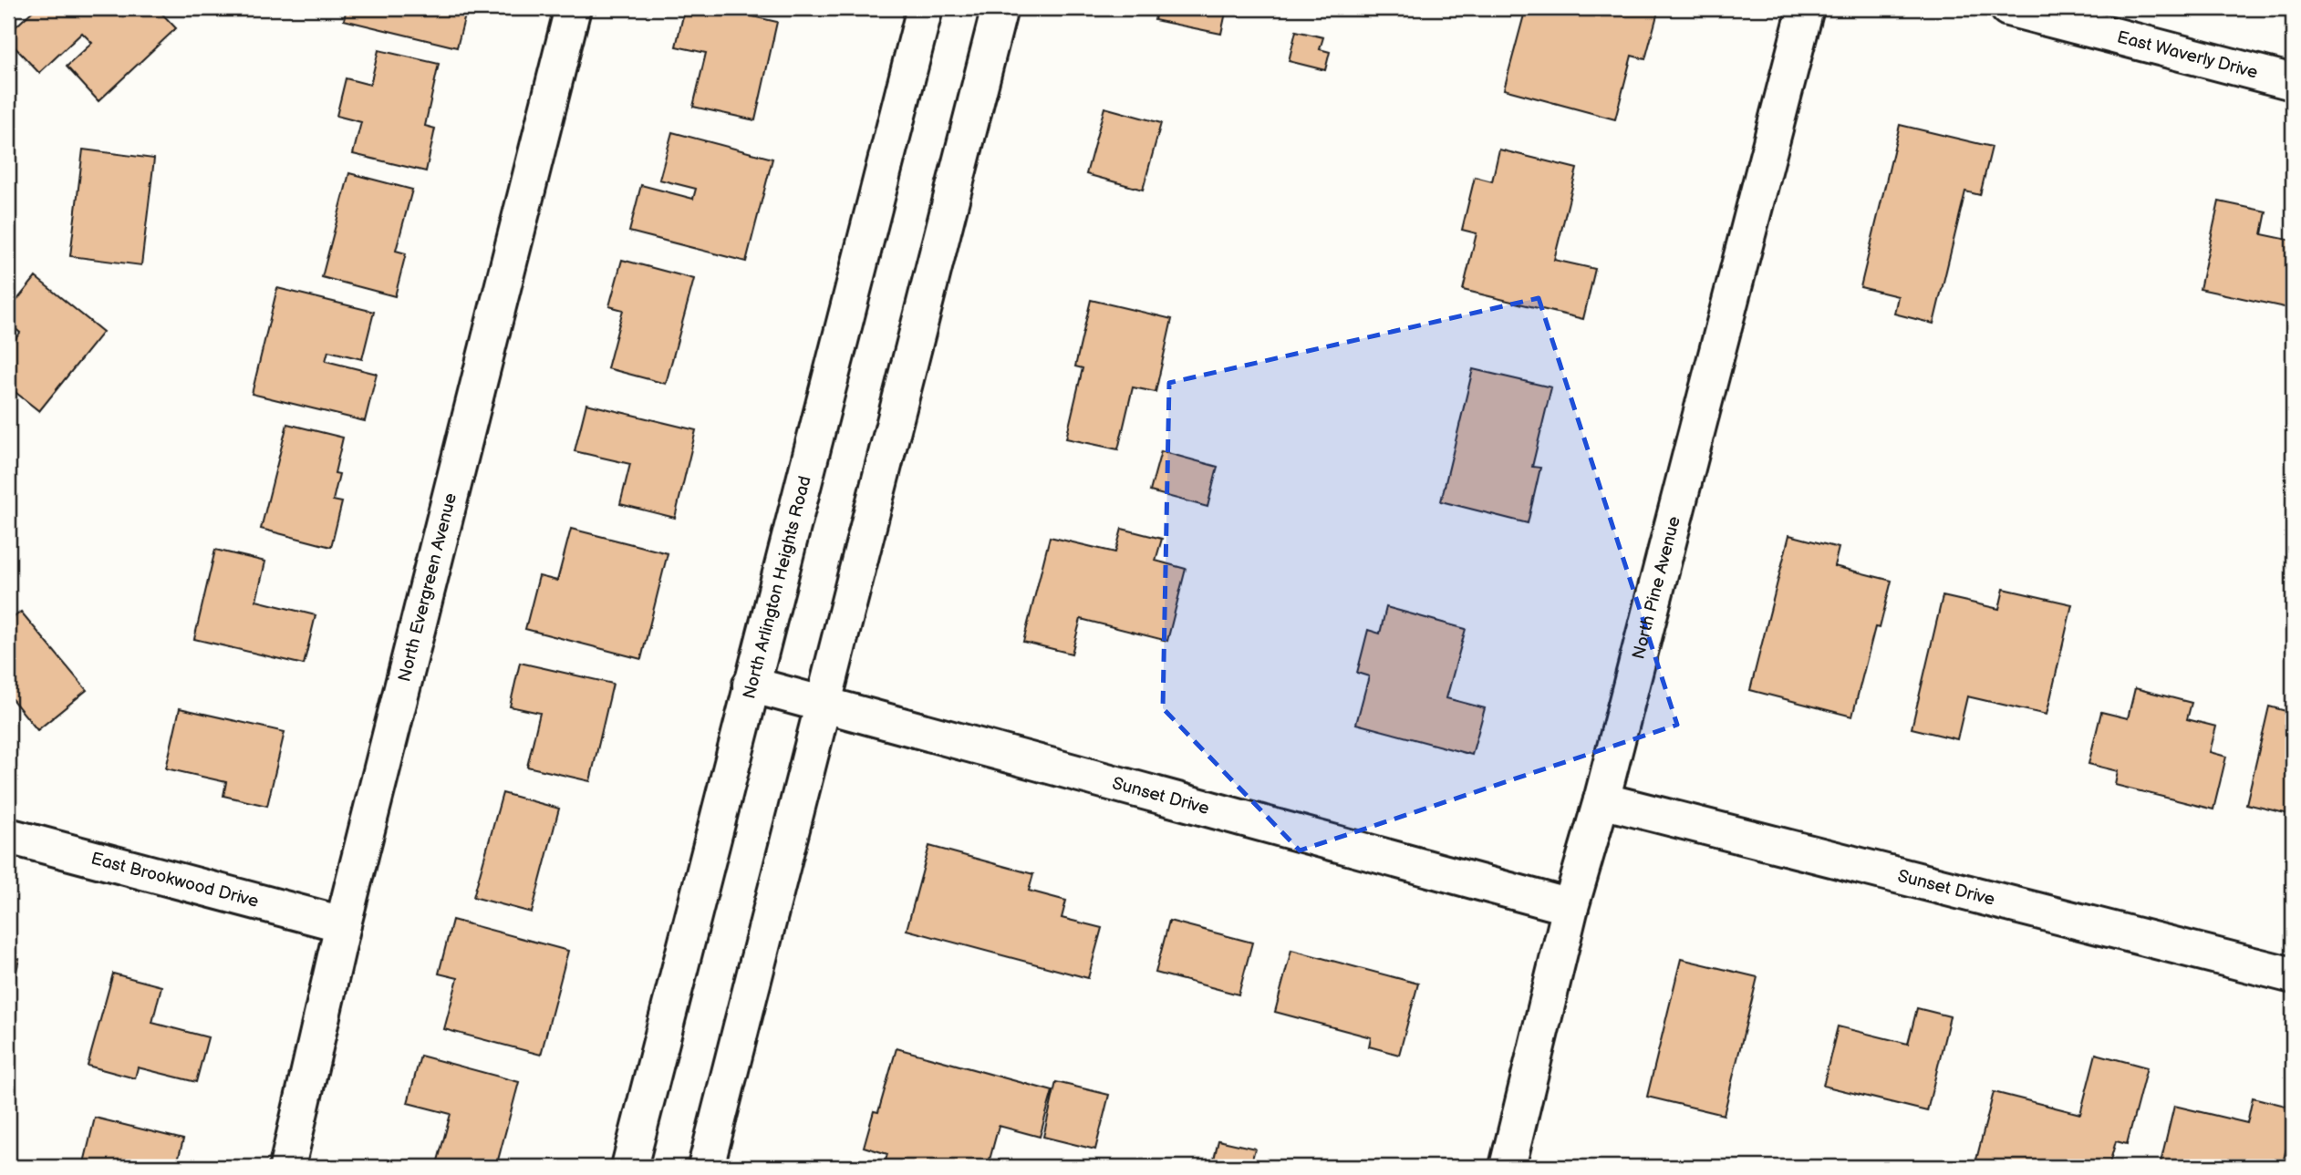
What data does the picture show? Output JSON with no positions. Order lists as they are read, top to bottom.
{
  "streets": {
    "street": [
      "East Waverly Drive",
      "North Evergreen Avenue",
      "North Arlington Heights Road",
      "North Pine Avenue",
      "Sunset Drive",
      "East Brookwood Drive"
    ]
  },
  "crossings": [
    ["North Evergreen Avenue", "East Brookwood Drive"],
    ["North Arlington Heights Road", "Sunset Drive"],
    ["North Pine Avenue", "Sunset Drive"]
  ]
}
